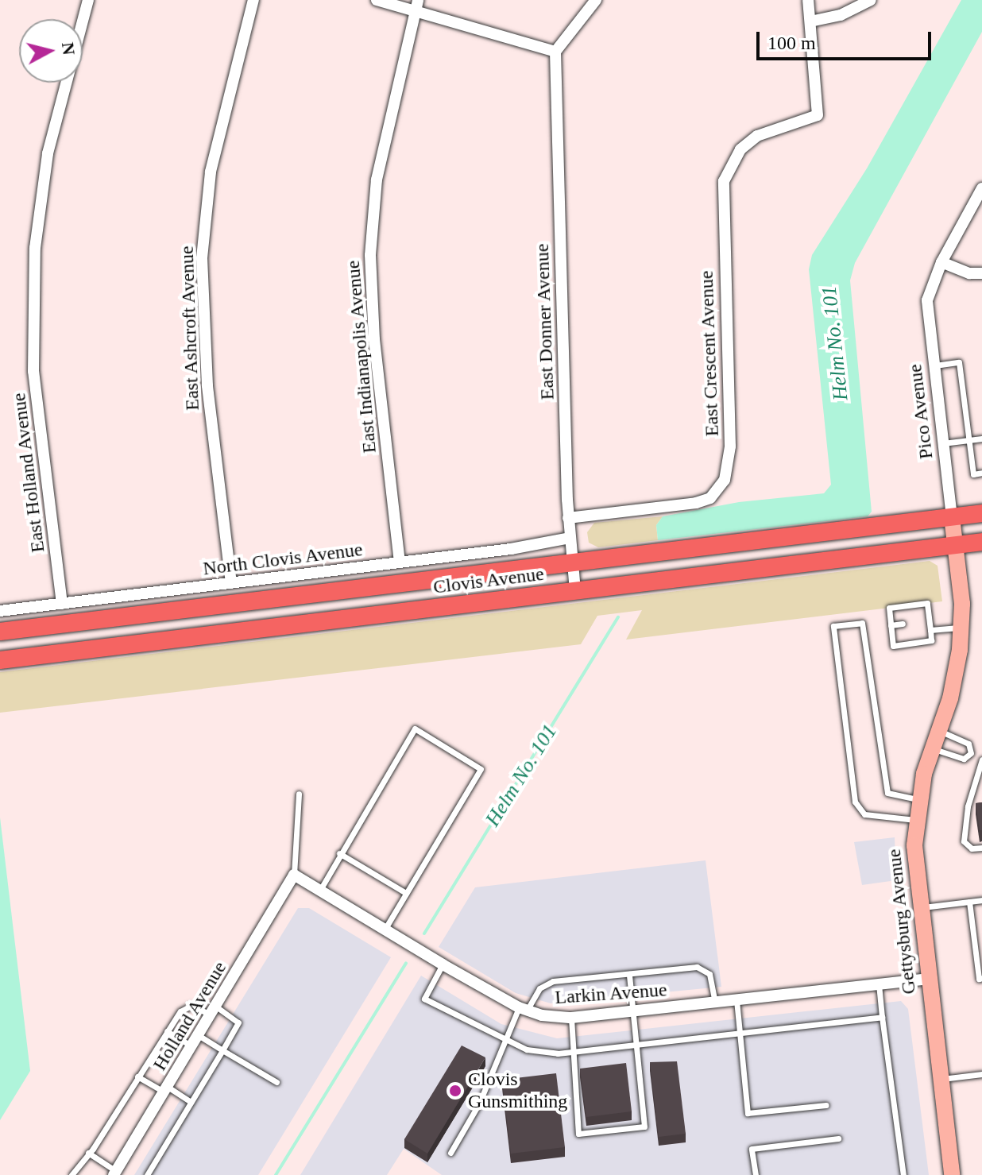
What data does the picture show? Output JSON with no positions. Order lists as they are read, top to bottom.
{
  "streets": {
    "main road": ["Clovis Avenue"],
    "street": [
      "East Donner Avenue",
      "East Ashcroft Avenue",
      "East Crescent Avenue",
      "East Indianapolis Avenue",
      "Pico Avenue",
      "East Holland Avenue",
      "North Clovis Avenue",
      "Gettysburg Avenue",
      "Larkin Avenue",
      "Holland Avenue"
    ]
  },
  "crossings": [
    ["East Donner Avenue", "East Crescent Avenue"],
    ["East Donner Avenue", "North Clovis Avenue"],
    ["East Donner Avenue", "Clovis Avenue"],
    ["East Ashcroft Avenue", "North Clovis Avenue"],
    ["East Indianapolis Avenue", "North Clovis Avenue"],
    ["Pico Avenue", "Clovis Avenue"],
    ["Pico Avenue", "Gettysburg Avenue"],
    ["East Holland Avenue", "North Clovis Avenue"],
    ["Clovis Avenue", "Gettysburg Avenue"],
    ["Gettysburg Avenue", "Larkin Avenue"],
    ["Larkin Avenue", "Holland Avenue"]
  ],
  "water": ["Helm No. 101"],
  "places": ["Clovis Gunsmithing"],
  "scale_bar": "100 m",
  "north": "right"
}
